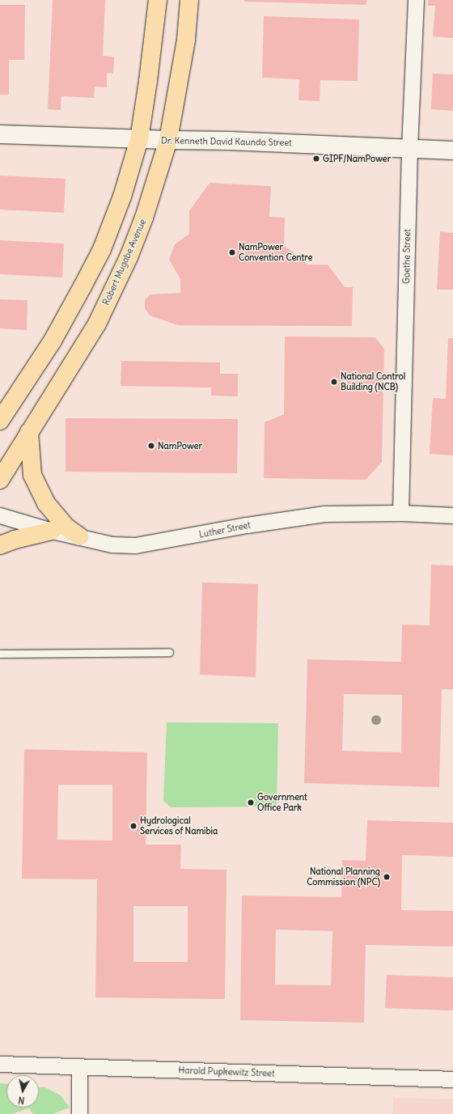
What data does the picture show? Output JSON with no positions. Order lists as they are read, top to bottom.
{
  "streets": {
    "main road": ["Robert Mugabe Avenue"],
    "street": [
      "Dr. Kenneth David Kaunda Street",
      "Goethe Street",
      "Luther Street",
      "Harold Pupkewitz Street"
    ]
  },
  "crossings": [
    ["Dr. Kenneth David Kaunda Street", "Goethe Street"],
    ["Dr. Kenneth David Kaunda Street", "Robert Mugabe Avenue"],
    ["Goethe Street", "Luther Street"]
  ],
  "places": [
    "GIPF/NamPower",
    "NamPower Convention Centre",
    "National Control Building (NCB)",
    "NamPower",
    "Government Office Park",
    "Hydrological Services of Namibia",
    "National Planning Commission (NPC)"
  ],
  "north": "bottom"
}
